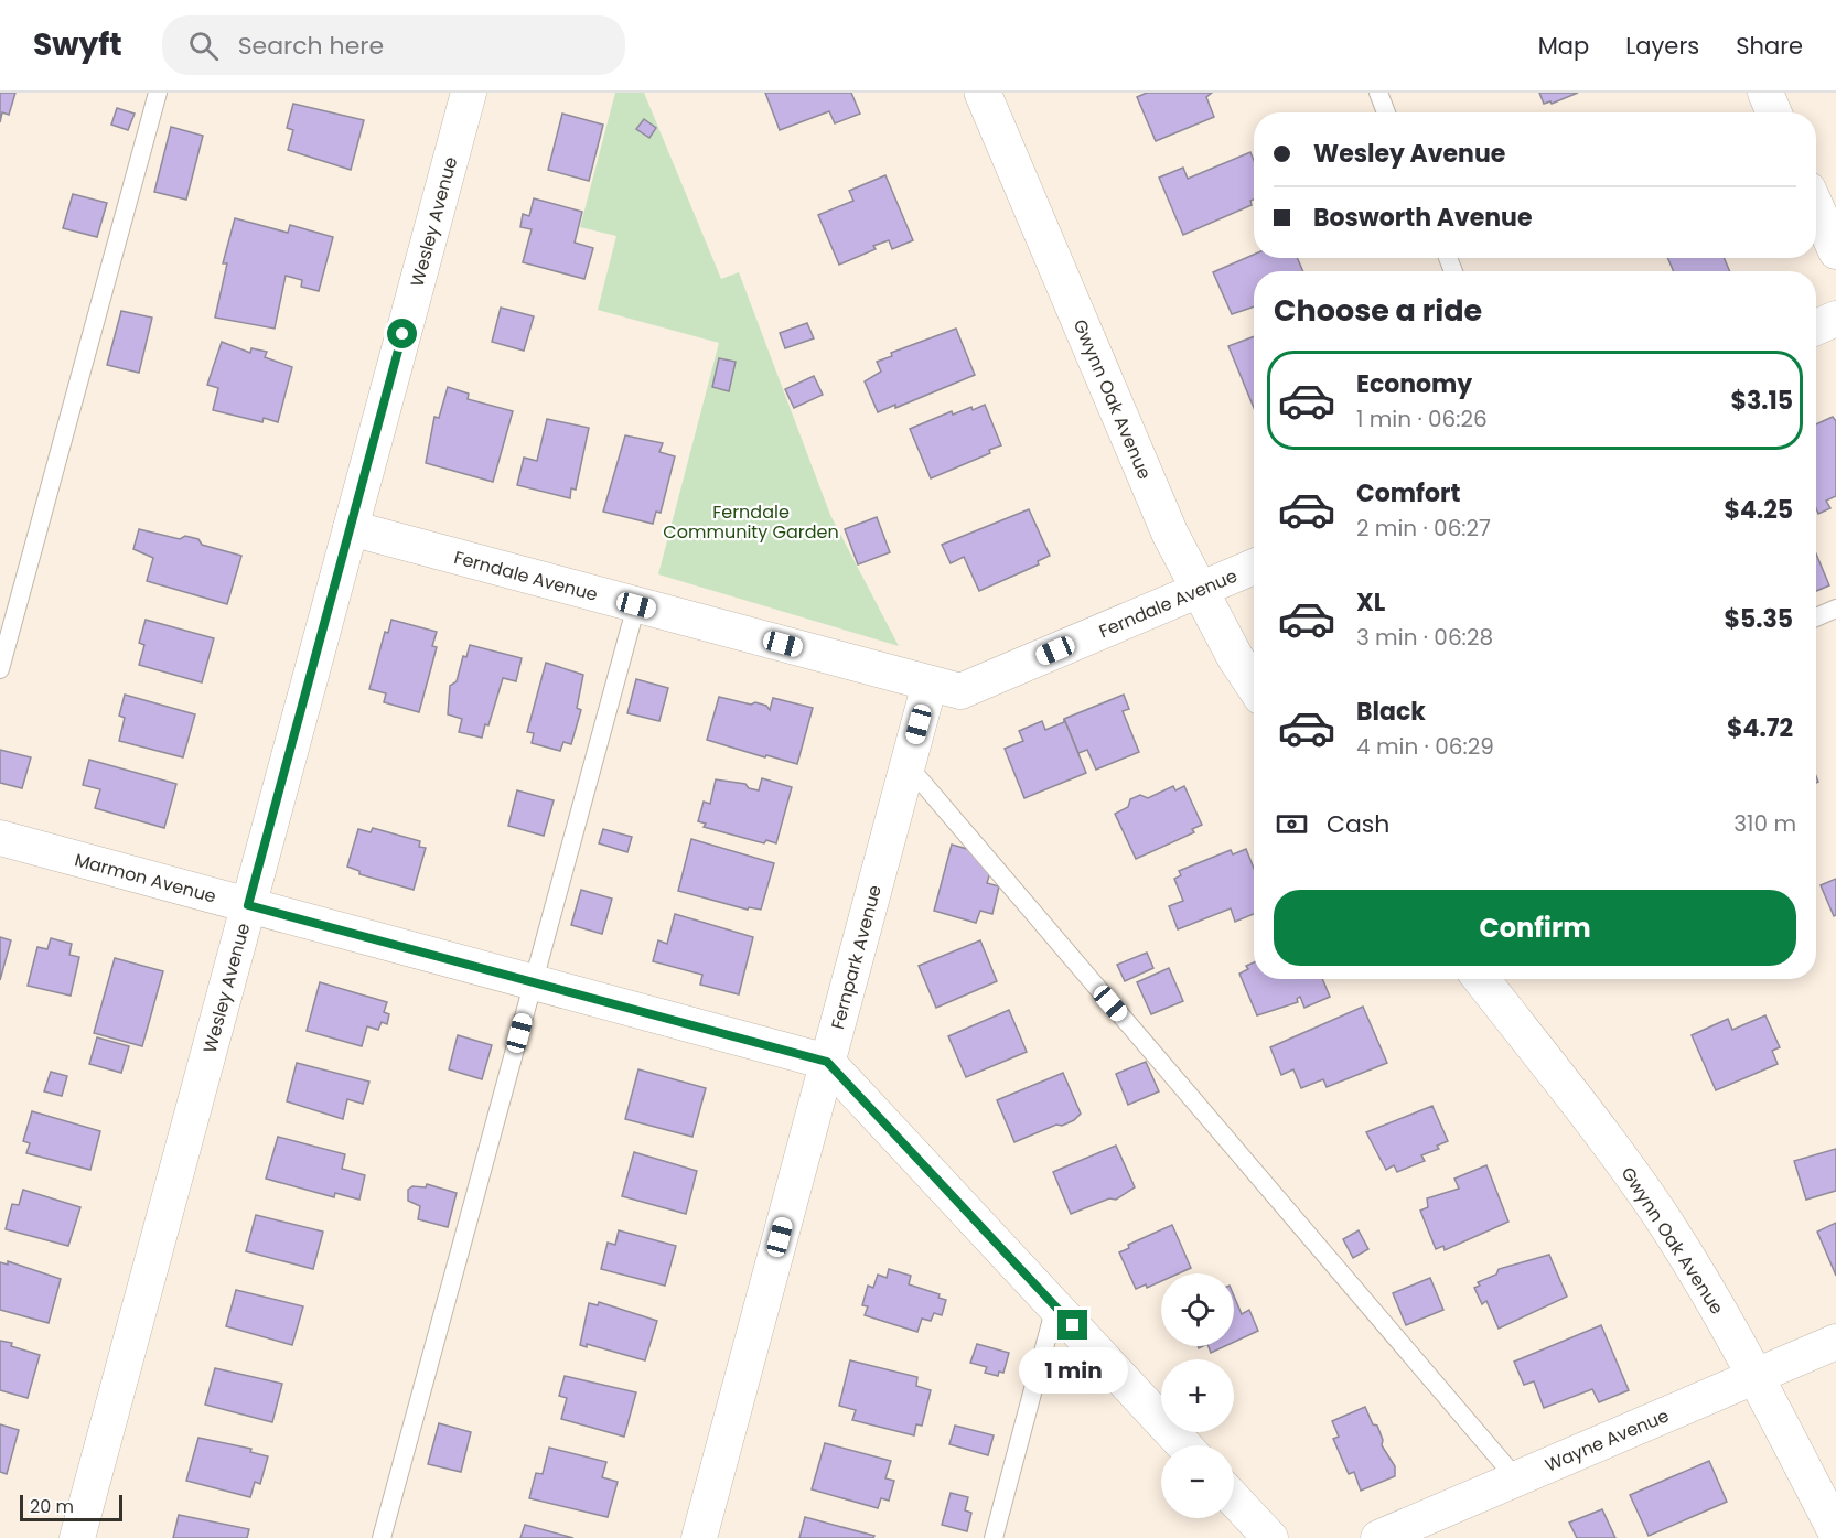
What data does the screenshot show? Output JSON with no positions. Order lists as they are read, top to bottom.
{
  "streets": {
    "main road": ["Gwynn Oak Avenue"],
    "street": [
      "Wesley Avenue",
      "Ferndale Avenue",
      "Marmon Avenue",
      "Fernpark Avenue",
      "Wayne Avenue"
    ]
  },
  "crossings": [
    ["Wesley Avenue", "Ferndale Avenue"],
    ["Wesley Avenue", "Marmon Avenue"],
    ["Gwynn Oak Avenue", "Ferndale Avenue"],
    ["Gwynn Oak Avenue", "Wayne Avenue"],
    ["Ferndale Avenue", "Fernpark Avenue"],
    ["Marmon Avenue", "Fernpark Avenue"]
  ],
  "parks": ["Ferndale Community Garden"],
  "scale_bar": "20 m",
  "page": {
    "header": "Swyft",
    "search": "Search here",
    "nav": ["Map", "Layers", "Share"],
    "banner": ["Wesley Avenue", "Bosworth Avenue"],
    "heading": "Choose a ride",
    "list": [
      {
        "name": "Economy",
        "note": "1 min · 06:26",
        "value": "$3.15"
      },
      {
        "name": "Comfort",
        "note": "2 min · 06:27",
        "value": "$4.25"
      },
      {
        "name": "XL",
        "note": "3 min · 06:28",
        "value": "$5.35"
      },
      {
        "name": "Black",
        "note": "4 min · 06:29",
        "value": "$4.72"
      }
    ],
    "pay": ["Cash", "310 m"],
    "buttons": "Confirm",
    "map_buttons": ["+", "−"],
    "bubble": "1 min",
    "scale": "20 m"
  }
}
